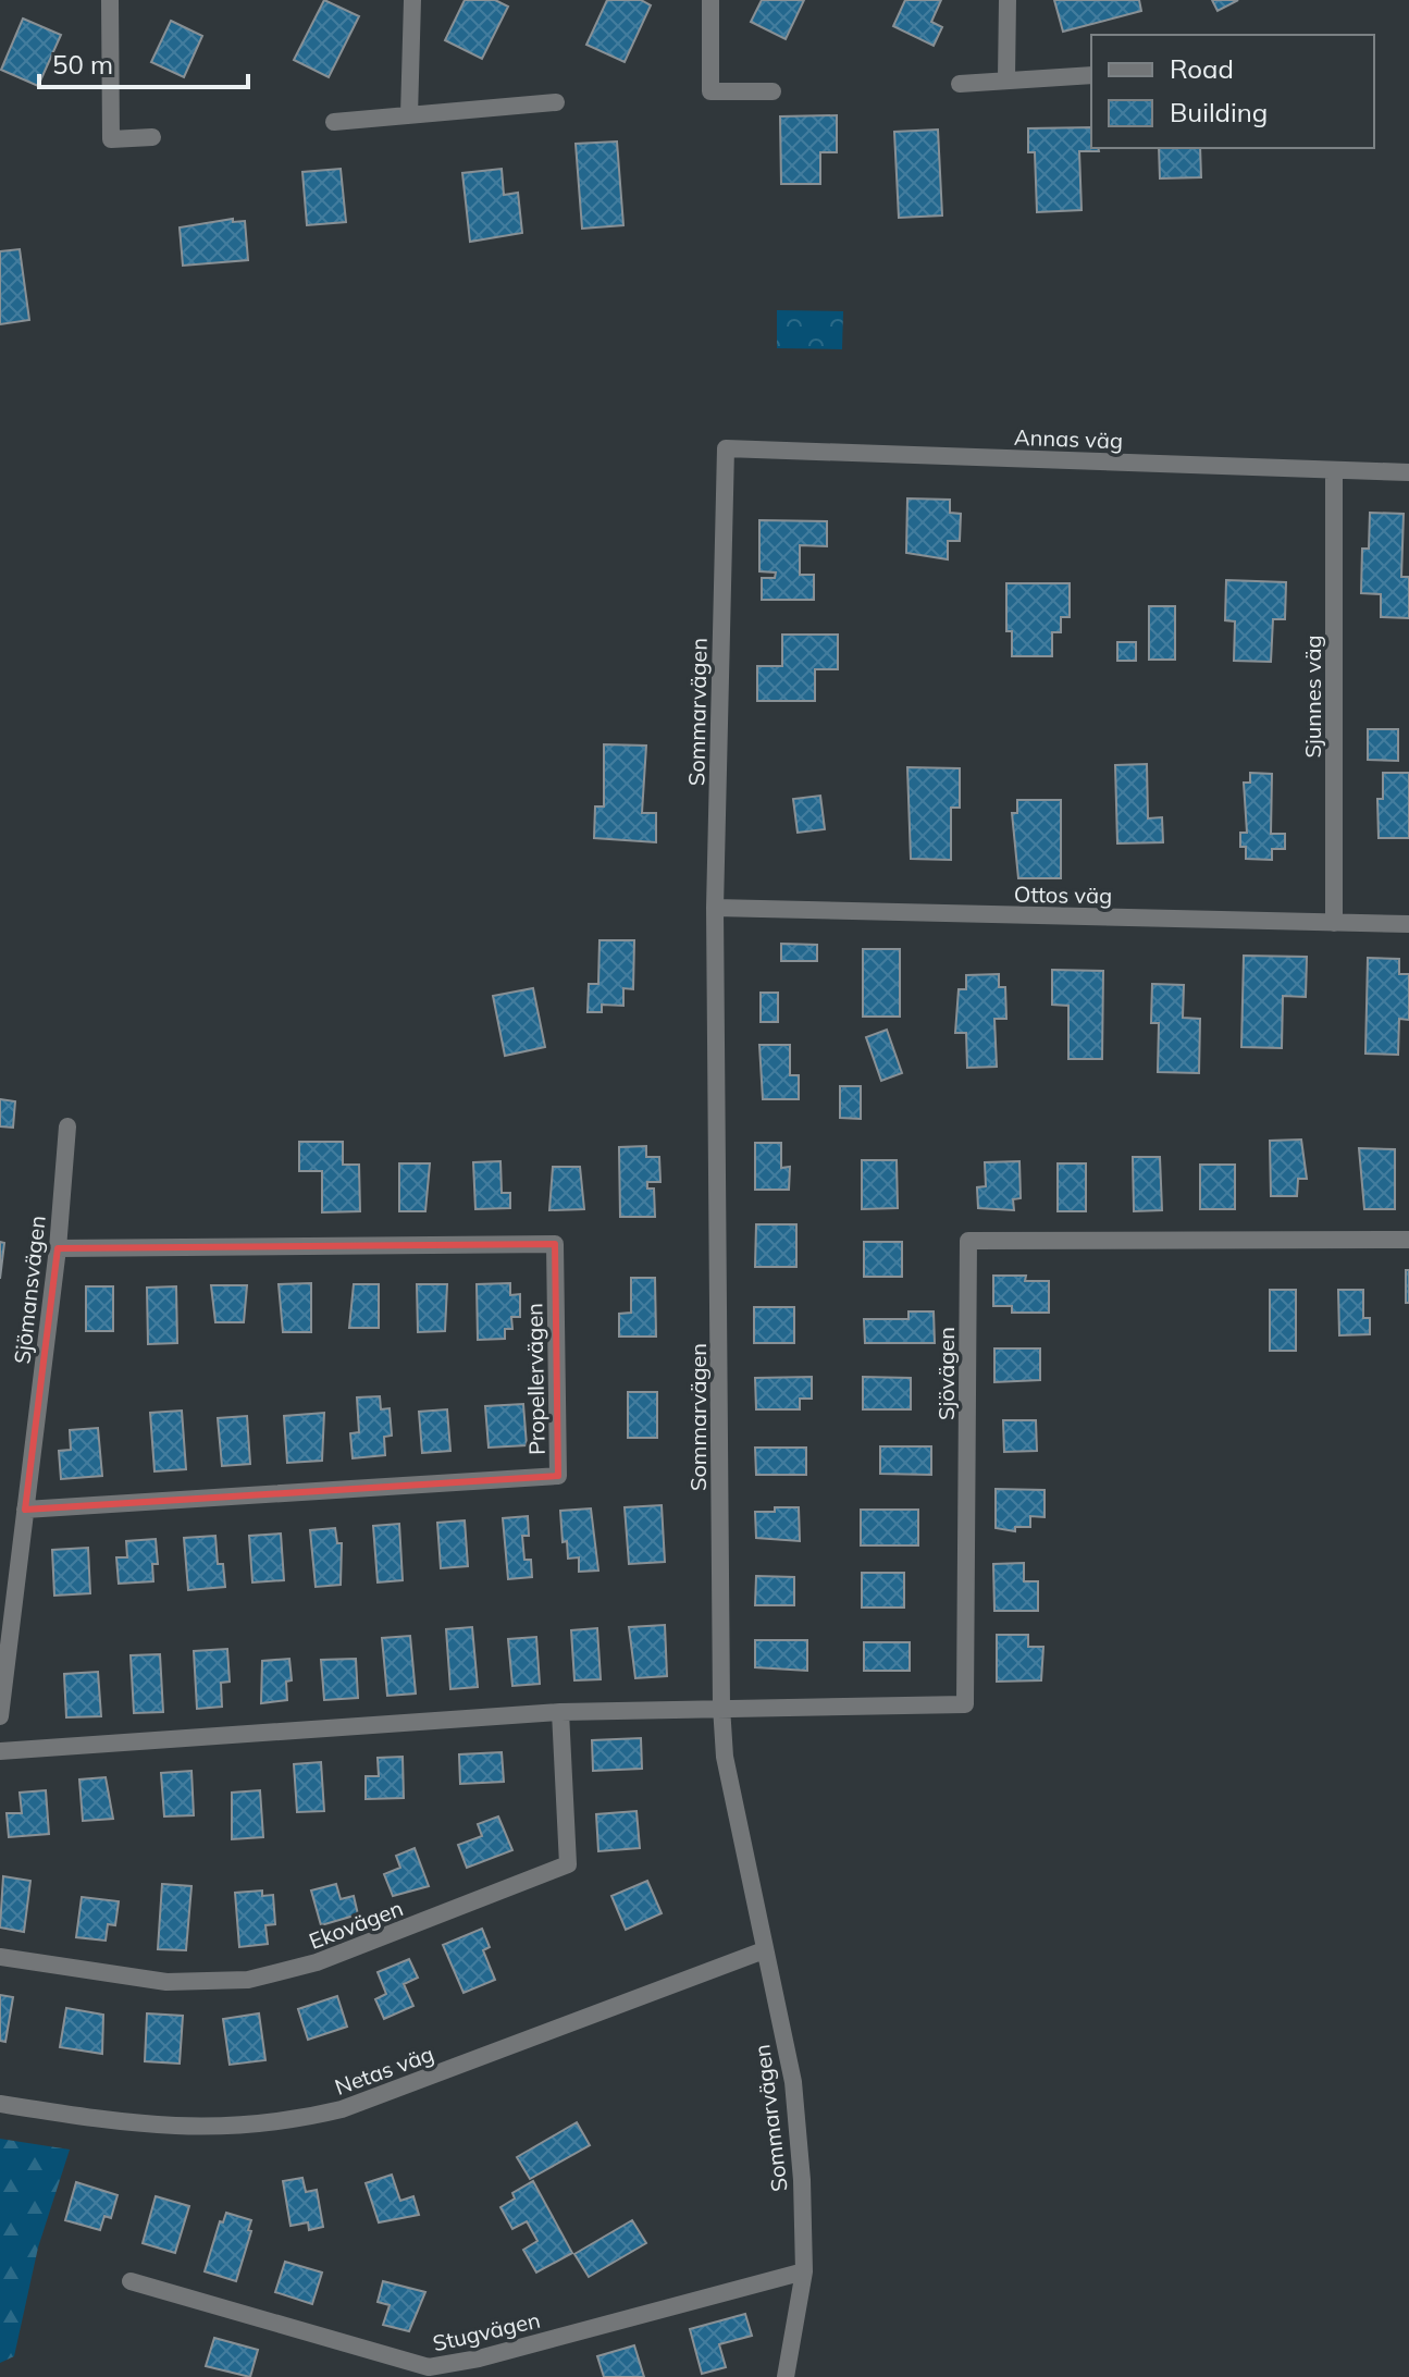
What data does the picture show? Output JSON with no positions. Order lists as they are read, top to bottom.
{
  "streets": {
    "street": [
      "Annas väg",
      "Sjunnes väg",
      "Sommarvägen",
      "Ottos väg",
      "Sjömansvägen",
      "Sjövägen",
      "Propellervägen",
      "Ekovägen",
      "Netas väg",
      "Stugvägen"
    ]
  },
  "crossings": [
    ["Annas väg", "Sjunnes väg"],
    ["Annas väg", "Sommarvägen"],
    ["Sjunnes väg", "Ottos väg"],
    ["Sommarvägen", "Ottos väg"],
    ["Sommarvägen", "Sjövägen"],
    ["Sommarvägen", "Netas väg"],
    ["Sommarvägen", "Stugvägen"],
    ["Sjömansvägen", "Propellervägen"]
  ],
  "legend": ["Road", "Building"],
  "scale_bar": "50 m"
}
